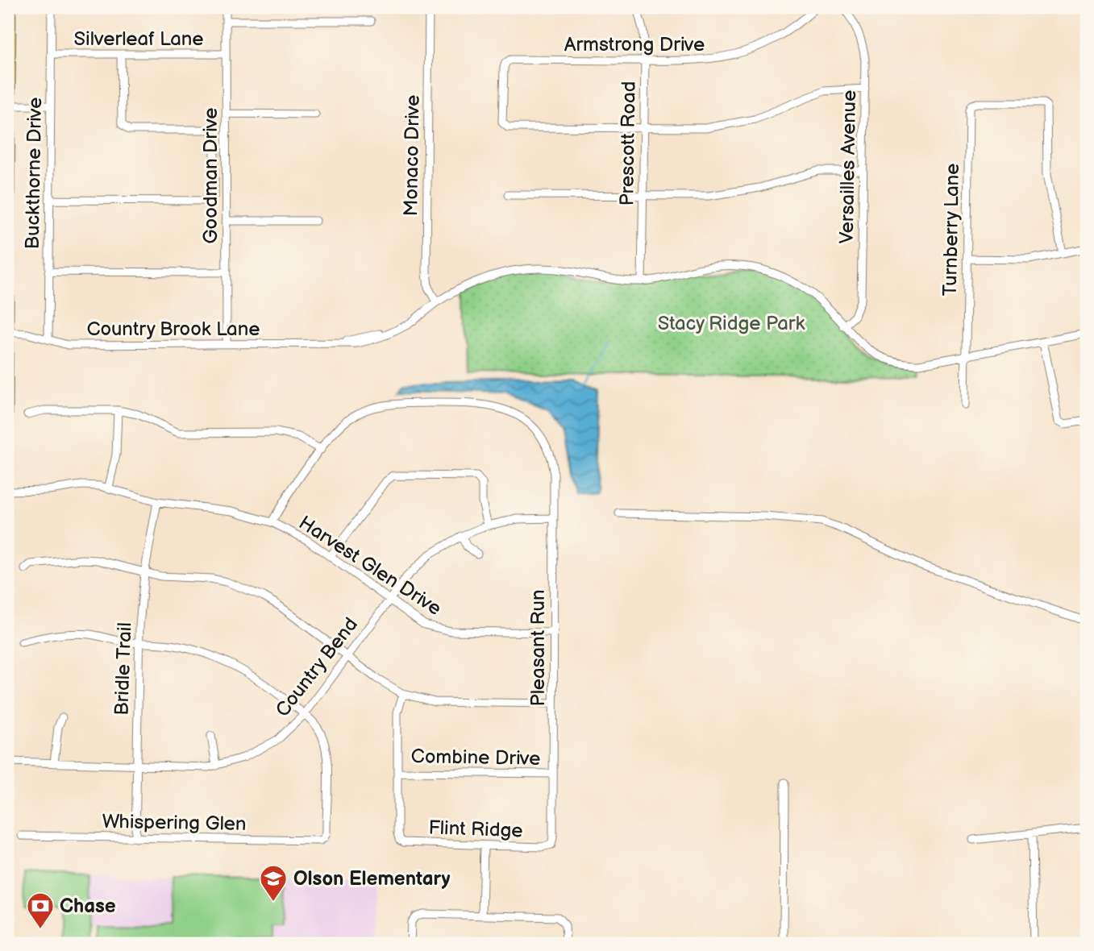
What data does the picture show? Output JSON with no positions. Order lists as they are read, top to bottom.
{
  "streets": {
    "street": [
      "Silverleaf Lane",
      "Armstrong Drive",
      "Prescott Road",
      "Monaco Drive",
      "Versailles Avenue",
      "Buckthorne Drive",
      "Goodman Drive",
      "Turnberry Lane",
      "Country Brook Lane",
      "Harvest Glen Drive",
      "Pleasant Run",
      "Country Bend",
      "Bridle Trail",
      "Combine Drive",
      "Whispering Glen",
      "Flint Ridge"
    ]
  },
  "crossings": [
    ["Silverleaf Lane", "Buckthorne Drive"],
    ["Silverleaf Lane", "Goodman Drive"],
    ["Armstrong Drive", "Prescott Road"],
    ["Prescott Road", "Country Brook Lane"],
    ["Monaco Drive", "Country Brook Lane"],
    ["Versailles Avenue", "Country Brook Lane"],
    ["Buckthorne Drive", "Country Brook Lane"],
    ["Goodman Drive", "Country Brook Lane"],
    ["Turnberry Lane", "Country Brook Lane"],
    ["Harvest Glen Drive", "Pleasant Run"],
    ["Harvest Glen Drive", "Country Bend"],
    ["Harvest Glen Drive", "Bridle Trail"],
    ["Pleasant Run", "Country Bend"],
    ["Pleasant Run", "Combine Drive"],
    ["Pleasant Run", "Flint Ridge"],
    ["Country Bend", "Bridle Trail"],
    ["Country Bend", "Whispering Glen"],
    ["Bridle Trail", "Whispering Glen"],
    ["Combine Drive", "Flint Ridge"]
  ],
  "parks": ["Stacy Ridge Park"],
  "places": {
    "school or university": ["Olson Elementary"],
    "bank": ["Chase"]
  }
}
